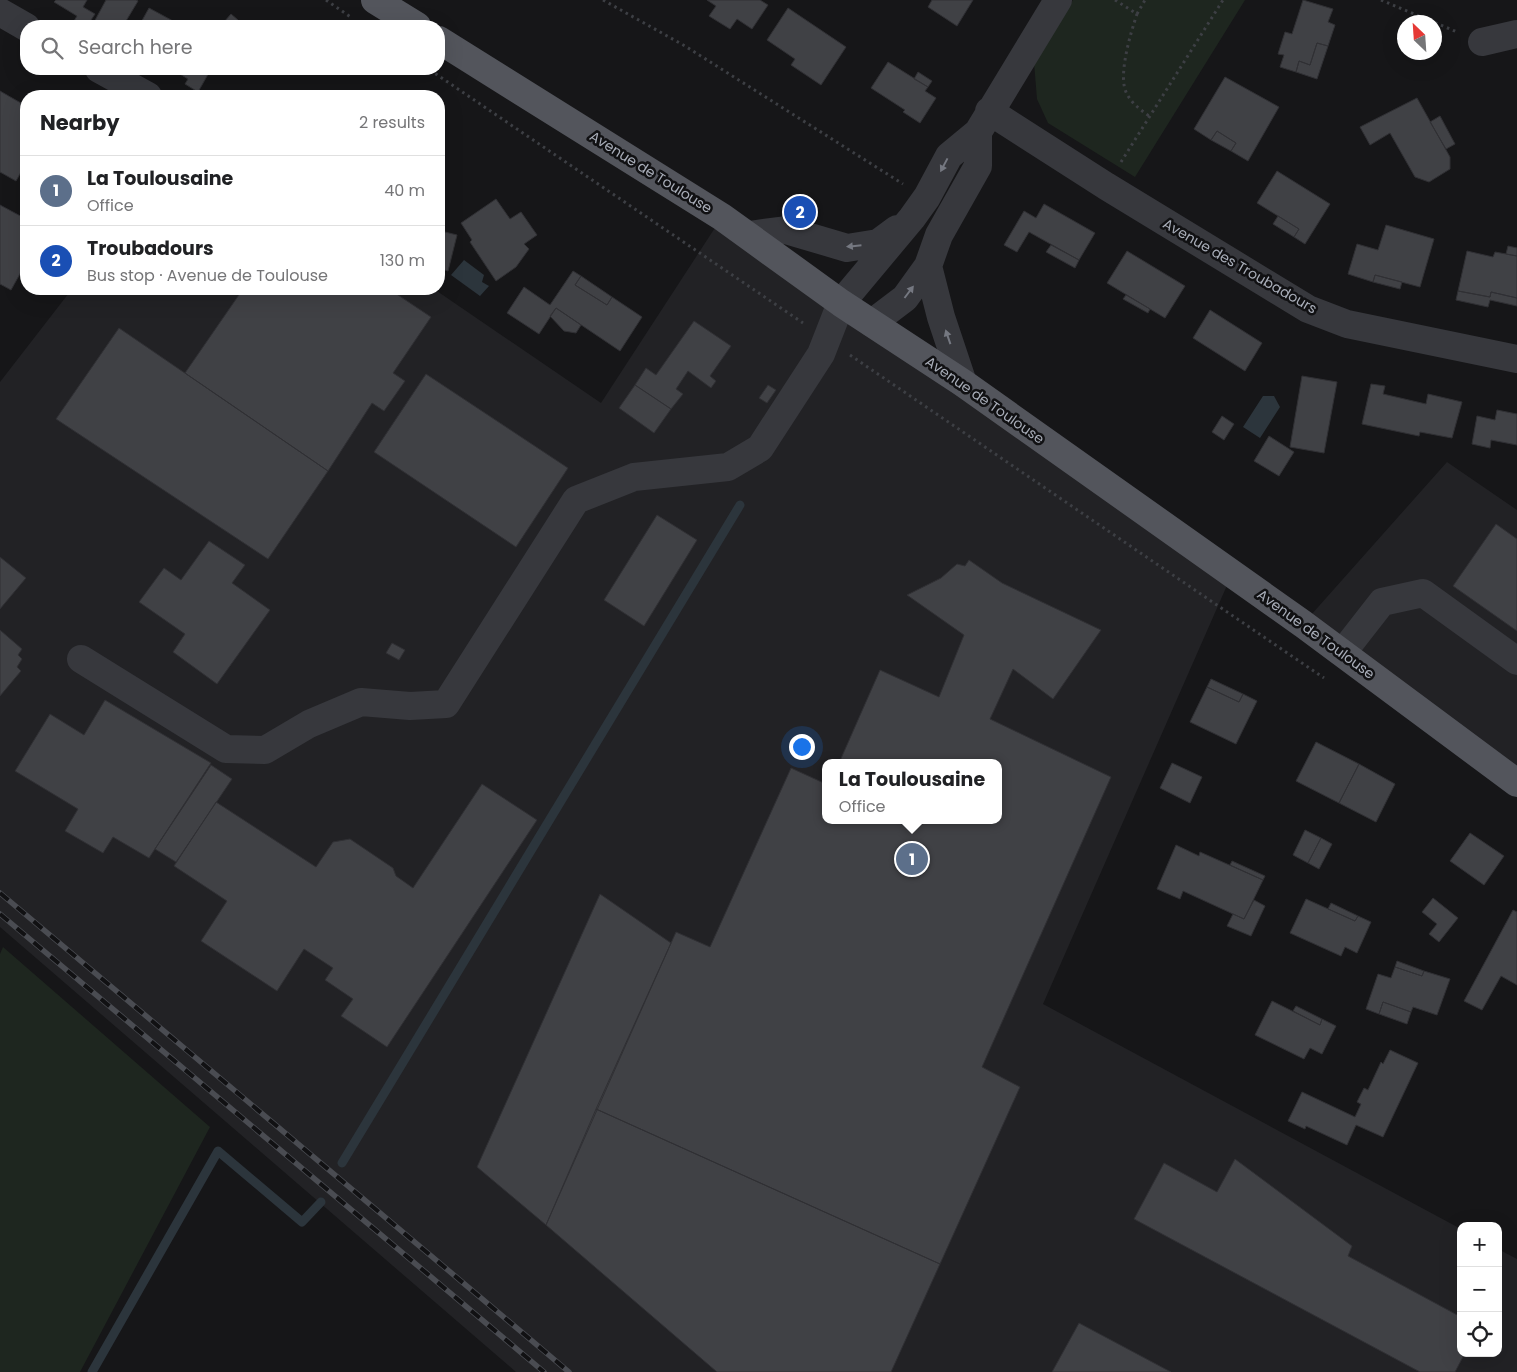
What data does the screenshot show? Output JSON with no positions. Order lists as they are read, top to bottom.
{
  "streets": {
    "main road": ["Avenue de Toulouse"],
    "street": ["Avenue des Troubadours"]
  },
  "north": "top left",
  "page": {
    "search": "Search here",
    "heading": ["Nearby", "2 results"],
    "list": [
      {
        "mark": "1",
        "name": "La Toulousaine",
        "note": "Office",
        "value": "40 m"
      },
      {
        "mark": "2",
        "name": "Troubadours",
        "note": "Bus stop · Avenue de Toulouse",
        "value": "130 m"
      }
    ],
    "pins": ["2", "1"],
    "popup": ["La Toulousaine", "Office"],
    "map_buttons": ["+", "−"]
  }
}
